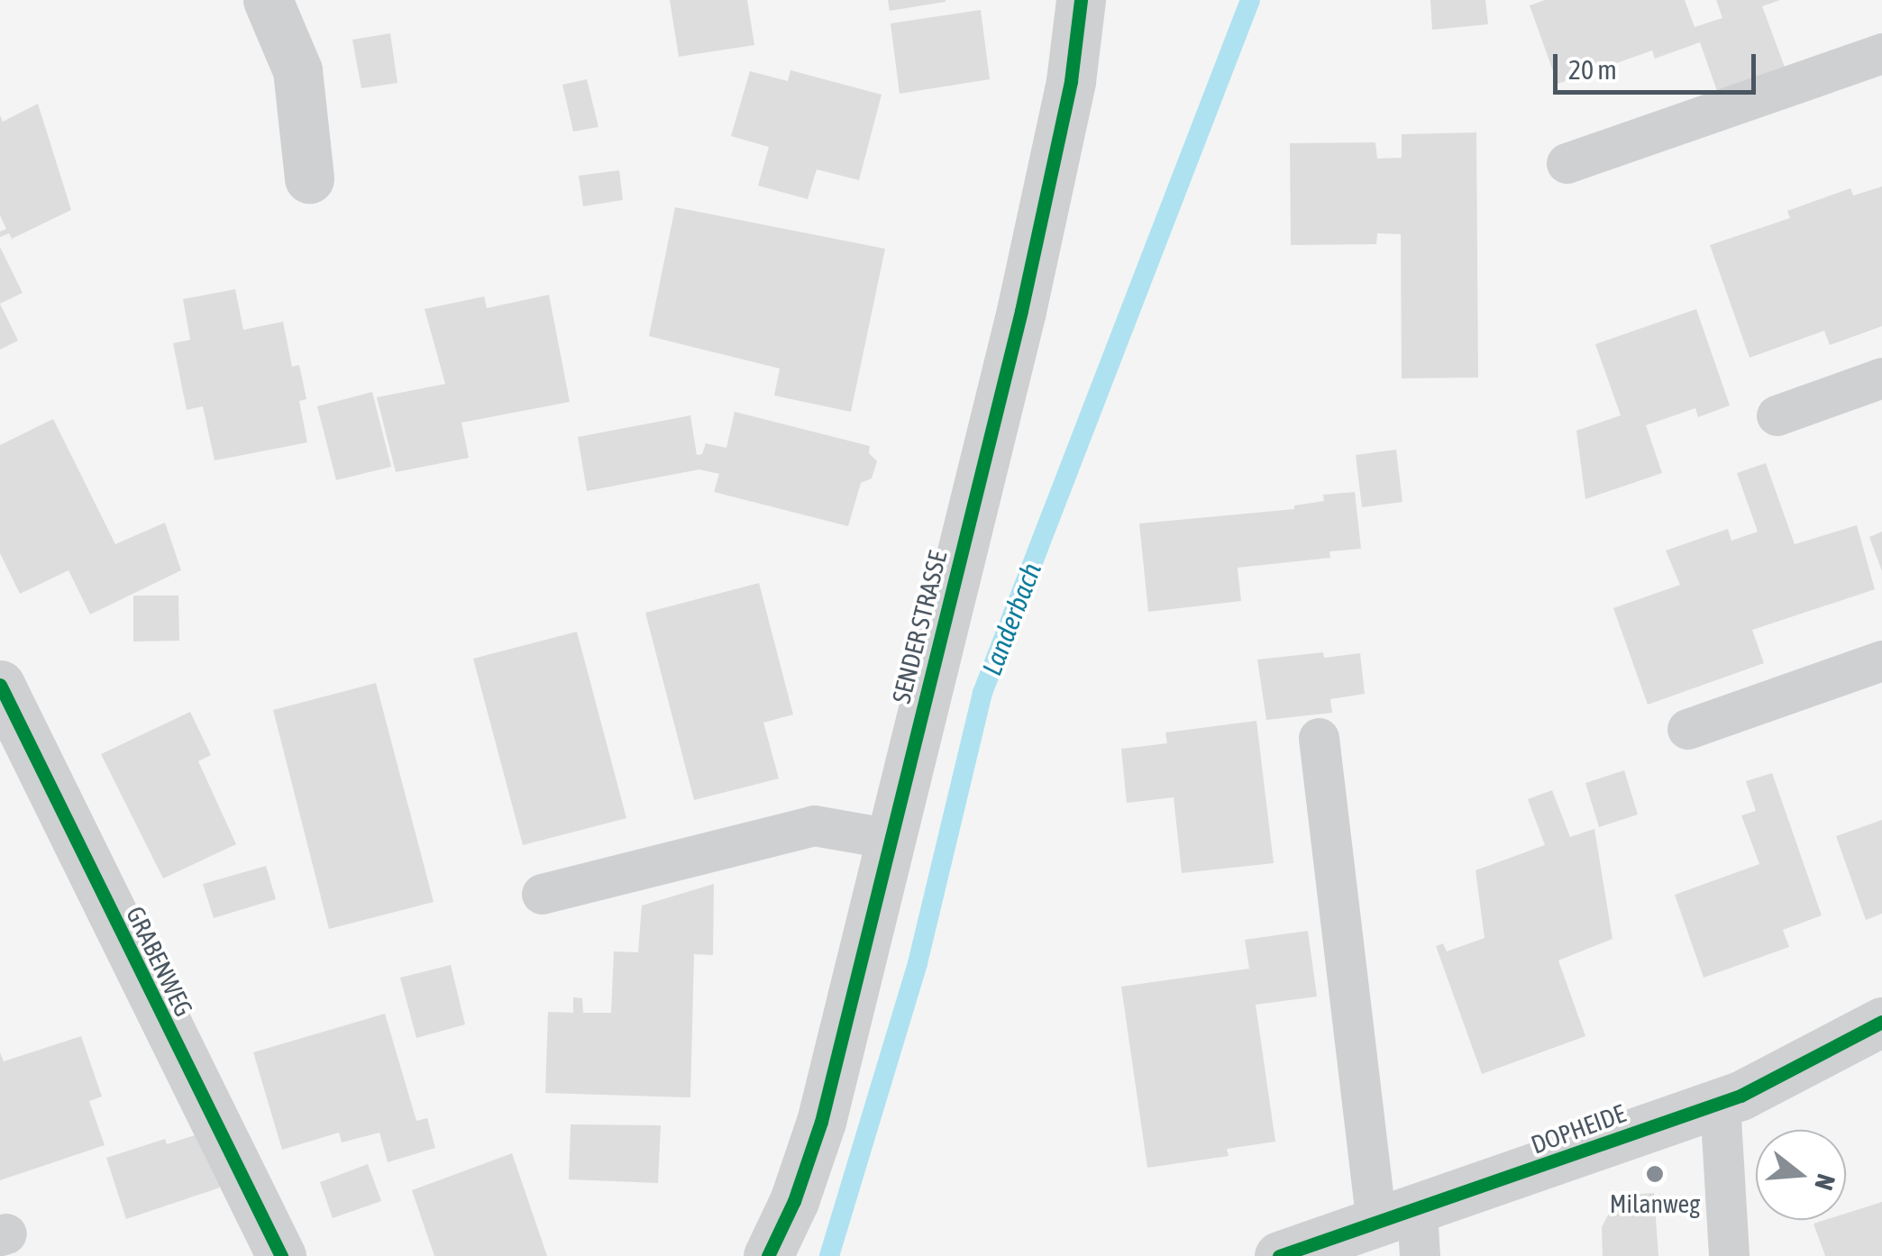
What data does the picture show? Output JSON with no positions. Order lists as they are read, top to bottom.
{
  "streets": {
    "street": ["SENDER STRASSE", "GRABENWEG", "DOPHEIDE"]
  },
  "water": ["Landerbach"],
  "places": ["Milanweg"],
  "scale_bar": "20 m",
  "north": "right"
}
